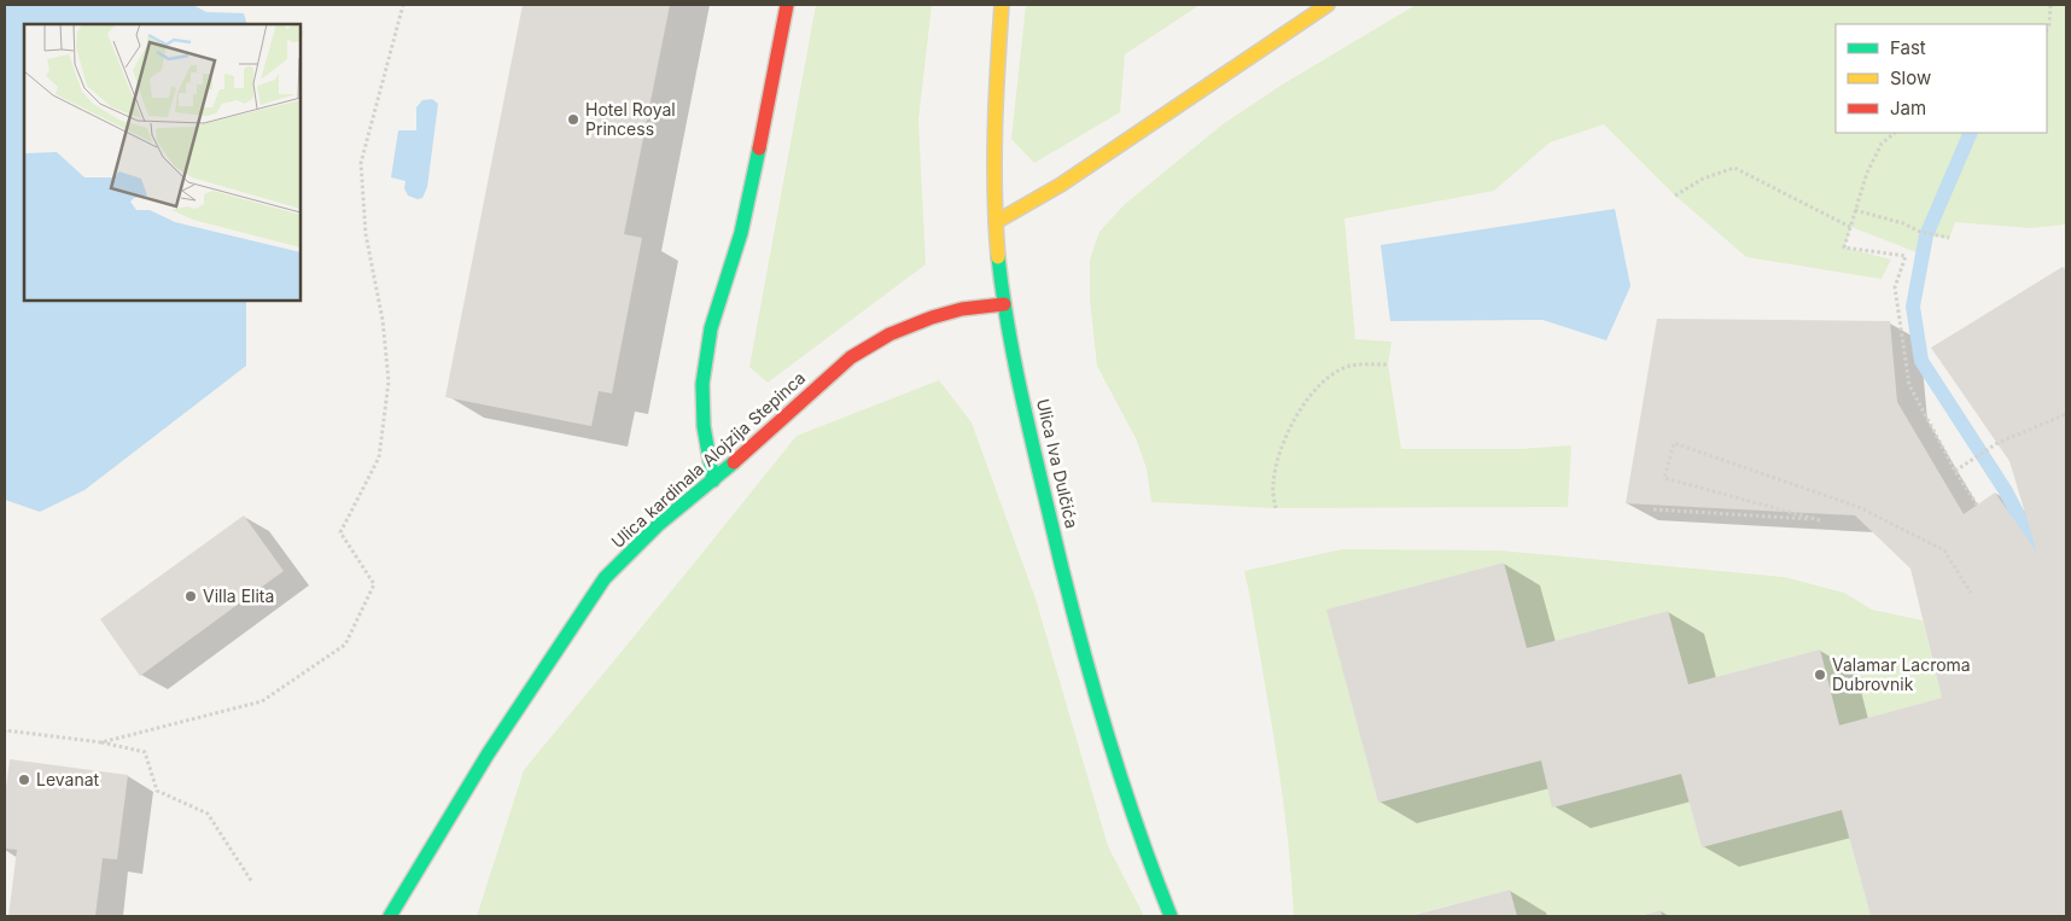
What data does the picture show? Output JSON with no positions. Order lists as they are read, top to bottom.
{
  "streets": {
    "street": ["Ulica kardinala Alojzija Stepinca", "Ulica Iva Dulčića"]
  },
  "crossings": [
    ["Ulica kardinala Alojzija Stepinca", "Ulica Iva Dulčića"]
  ],
  "places": [
    "Hotel Royal Princess",
    "Villa Elita",
    "Valamar Lacroma Dubrovnik",
    "Levanat"
  ],
  "legend": ["Fast", "Slow", "Jam"]
}
